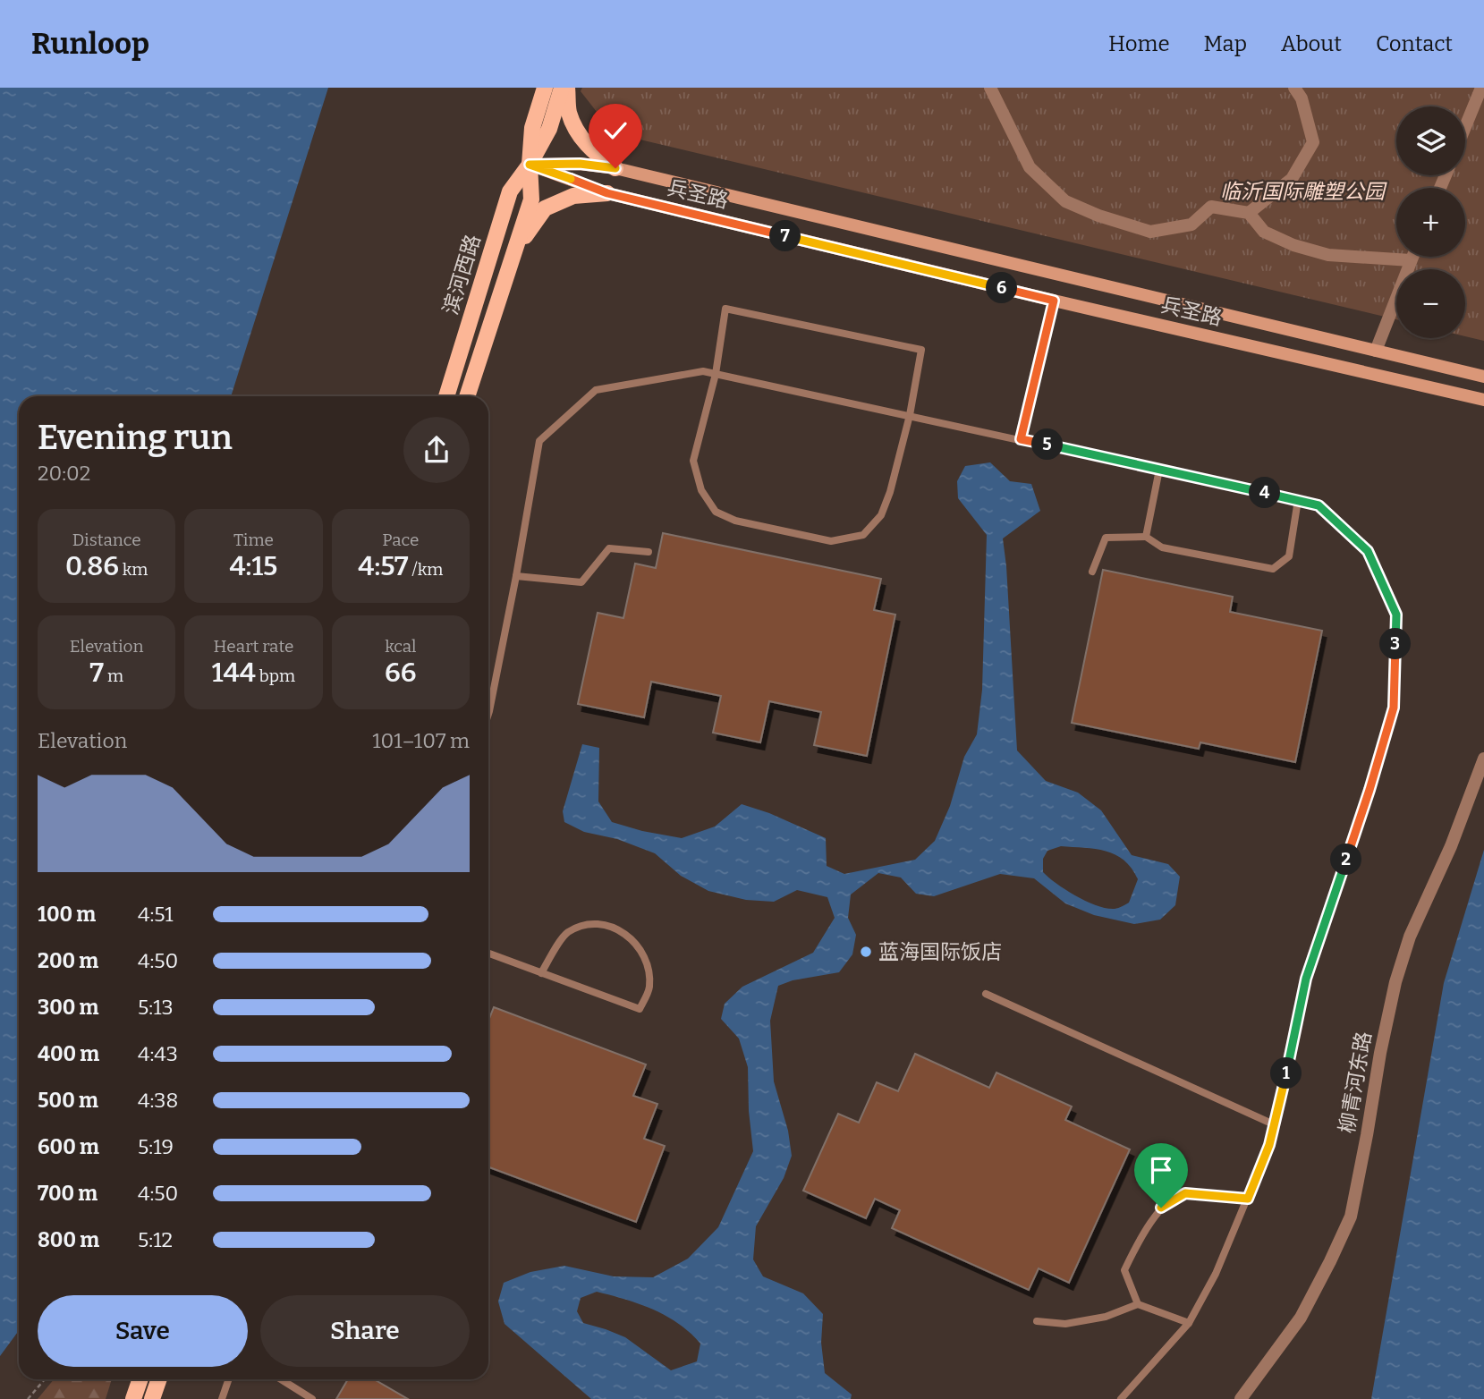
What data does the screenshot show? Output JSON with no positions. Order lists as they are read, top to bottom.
{
  "streets": {
    "main road": ["兵圣路", "滨河西路"],
    "street": ["柳青河东路"]
  },
  "crossings": [
    ["兵圣路", "滨河西路"]
  ],
  "parks": ["临沂国际雕塑公园"],
  "places": ["蓝海国际饭店"],
  "page": {
    "header": "Runloop",
    "nav": [
      "Home",
      "Map",
      "About",
      "Contact"
    ],
    "map_buttons": ["+", "−"],
    "pins": [
      "7",
      "6",
      "5",
      "4",
      "3",
      "2",
      "1"
    ],
    "heading": ["Evening run", "20:02"],
    "stats": [
      ["Distance", "0.86 km"],
      ["Time", "4:15"],
      ["Pace", "4:57 /km"],
      ["Elevation", "7 m"],
      ["Heart rate", "144 bpm"],
      ["kcal", "66"]
    ],
    "chart": ["Elevation", "101–107 m"],
    "list": [
      {
        "name": "100 m",
        "note": "4:51"
      },
      {
        "name": "200 m",
        "note": "4:50"
      },
      {
        "name": "300 m",
        "note": "5:13"
      },
      {
        "name": "400 m",
        "note": "4:43"
      },
      {
        "name": "500 m",
        "note": "4:38"
      },
      {
        "name": "600 m",
        "note": "5:19"
      },
      {
        "name": "700 m",
        "note": "4:50"
      },
      {
        "name": "800 m",
        "note": "5:12"
      }
    ],
    "buttons": ["Save", "Share"]
  }
}
